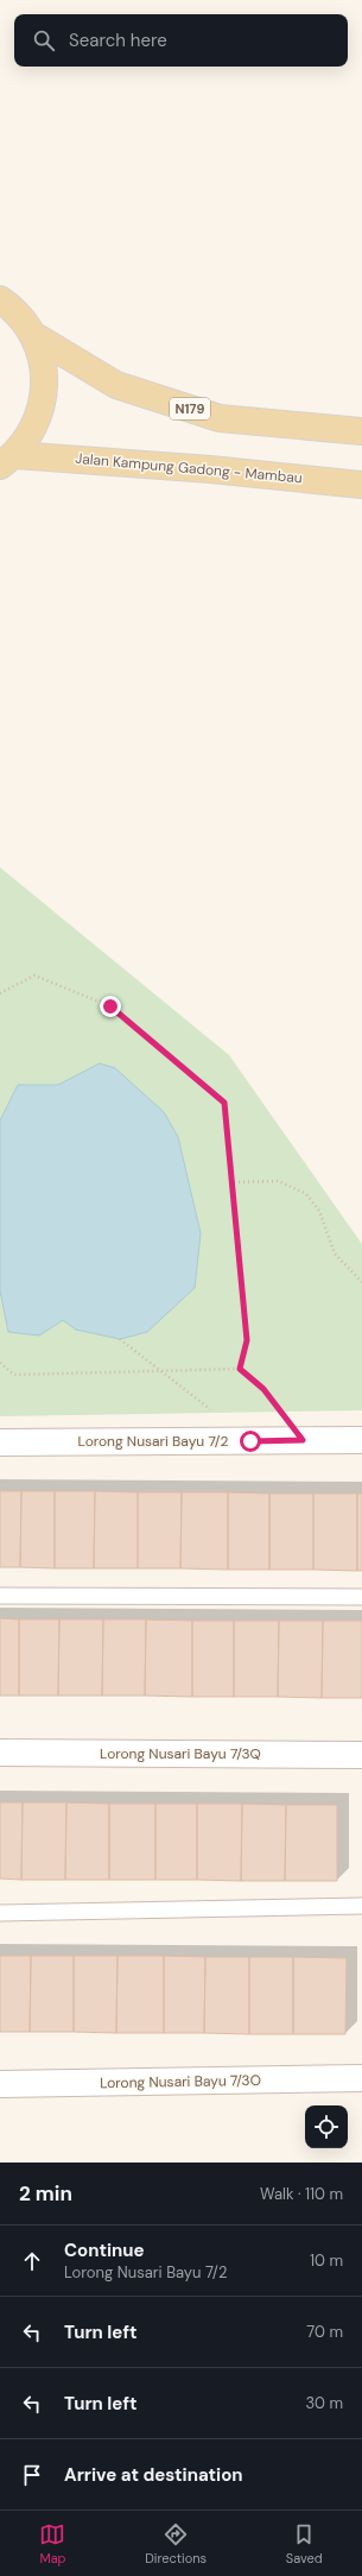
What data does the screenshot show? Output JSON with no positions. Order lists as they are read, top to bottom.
{
  "streets": {
    "main road": ["N179", "Jalan Kampung Gadong - Mambau"],
    "street": ["Lorong Nusari Bayu 7/2", "Lorong Nusari Bayu 7/3Q", "Lorong Nusari Bayu 7/3O"]
  },
  "crossings": [
    ["N179", "Jalan Kampung Gadong - Mambau"]
  ],
  "page": {
    "search": "Search here",
    "heading": ["2 min", "Walk · 110 m"],
    "list": [
      ["Continue", "Lorong Nusari Bayu 7/2", "10 m"],
      ["Turn left", "70 m"],
      ["Turn left", "30 m"],
      "Arrive at destination"
    ],
    "nav": ["Map", "Directions", "Saved"]
  }
}
